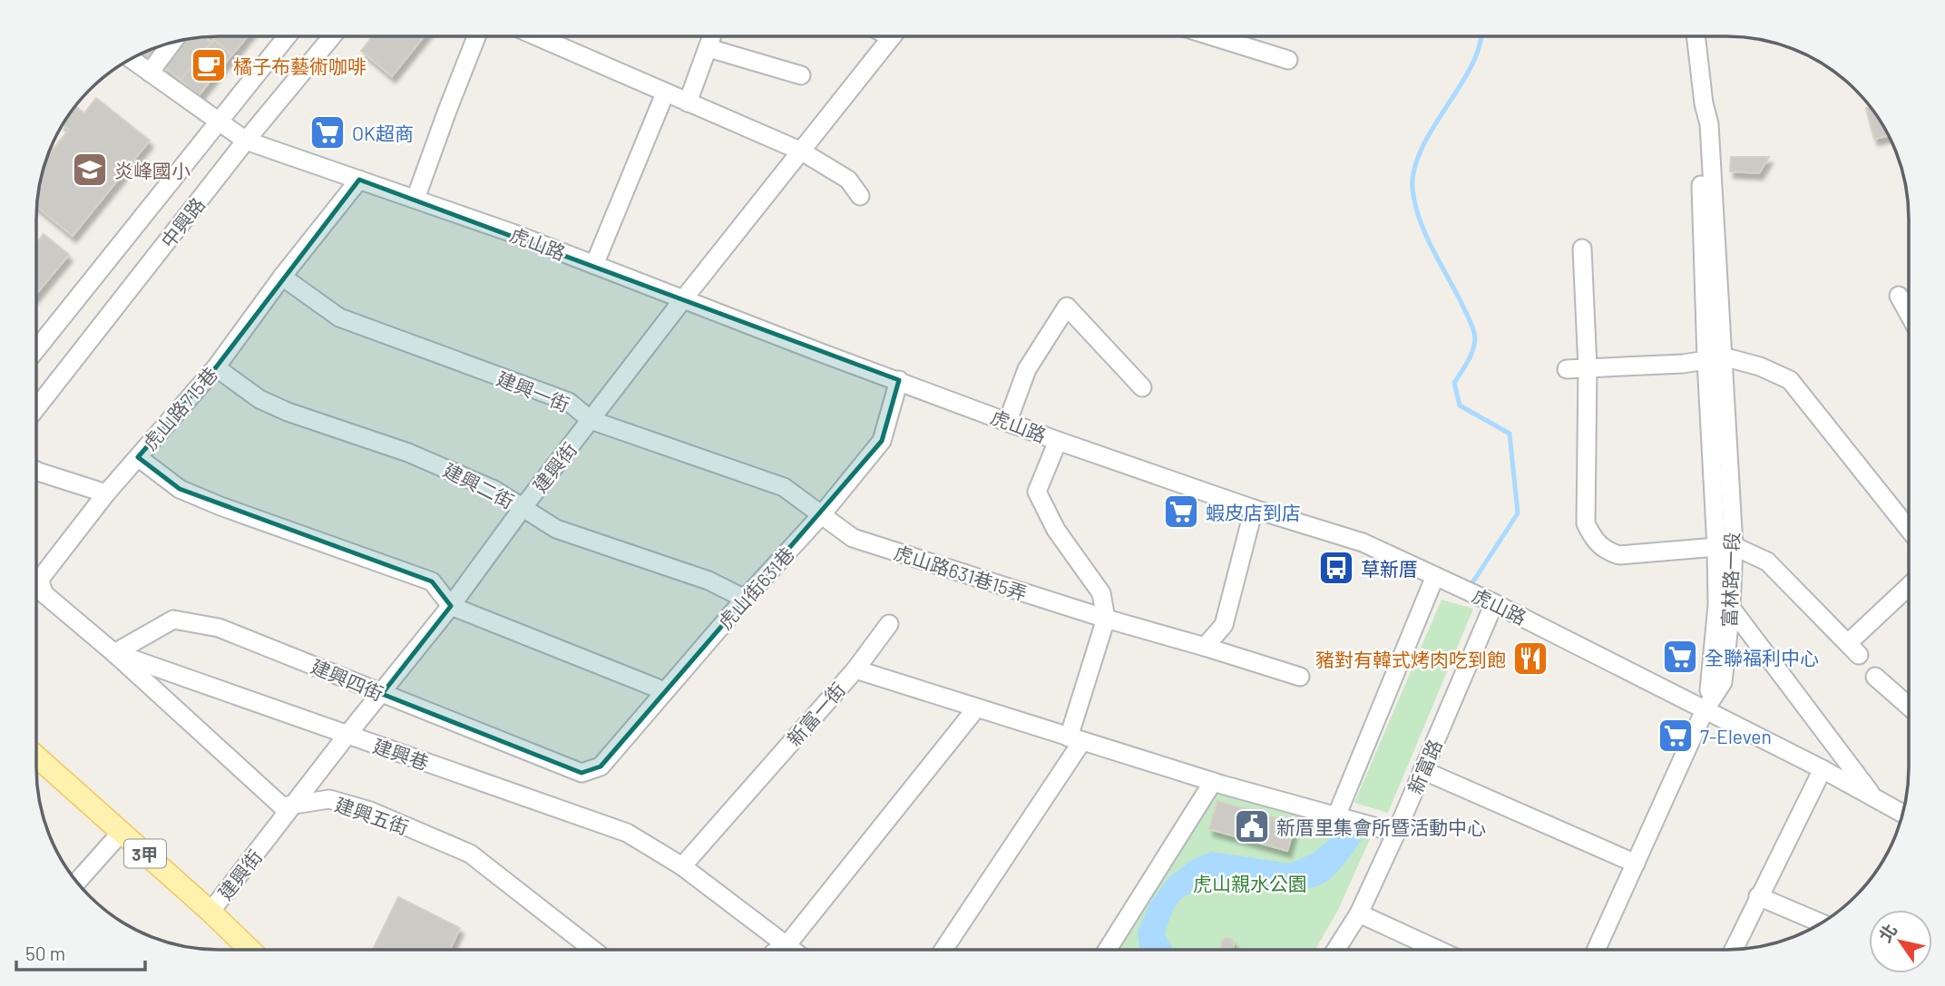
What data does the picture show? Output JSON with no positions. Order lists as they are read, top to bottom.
{
  "streets": {
    "main road": ["3甲"],
    "street": [
      "中興路",
      "虎山路",
      "建興一街",
      "虎山路715巷",
      "建興街",
      "建興二街",
      "虎山路631巷15弄",
      "富林路一段",
      "虎山街631巷",
      "建興四街",
      "新富一街",
      "建興巷",
      "新富路",
      "建興五街"
    ]
  },
  "crossings": [
    ["中興路", "虎山路"],
    ["虎山路", "虎山路715巷"],
    ["虎山路", "建興街"],
    ["虎山路", "富林路一段"],
    ["虎山路", "虎山街631巷"],
    ["虎山路", "新富路"],
    ["建興一街", "虎山路715巷"],
    ["建興一街", "建興街"],
    ["建興一街", "虎山路631巷15弄"],
    ["建興一街", "虎山街631巷"],
    ["虎山路715巷", "建興二街"],
    ["虎山路715巷", "建興四街"],
    ["虎山路715巷", "建興巷"],
    ["建興街", "建興二街"],
    ["建興街", "建興四街"],
    ["建興街", "建興巷"],
    ["建興街", "建興五街"],
    ["建興街", "3甲"],
    ["建興二街", "虎山街631巷"],
    ["虎山路631巷15弄", "虎山街631巷"],
    ["虎山街631巷", "建興四街"],
    ["建興四街", "建興巷"],
    ["新富一街", "建興巷"],
    ["新富一街", "新富路"]
  ],
  "parks": ["虎山親水公園"],
  "places": {
    "cafe": ["橘子布藝術咖啡"],
    "supermarket": [
      "OK超商",
      "蝦皮店到店",
      "全聯福利中心",
      "7-Eleven"
    ],
    "school or university": ["炎峰國小"],
    "bus stop": ["草新厝"],
    "restaurant": ["豬對有韓式烤肉吃到飽"],
    "public building": ["新厝里集會所暨活動中心"]
  },
  "scale_bar": "50 m",
  "north": "top left"
}
